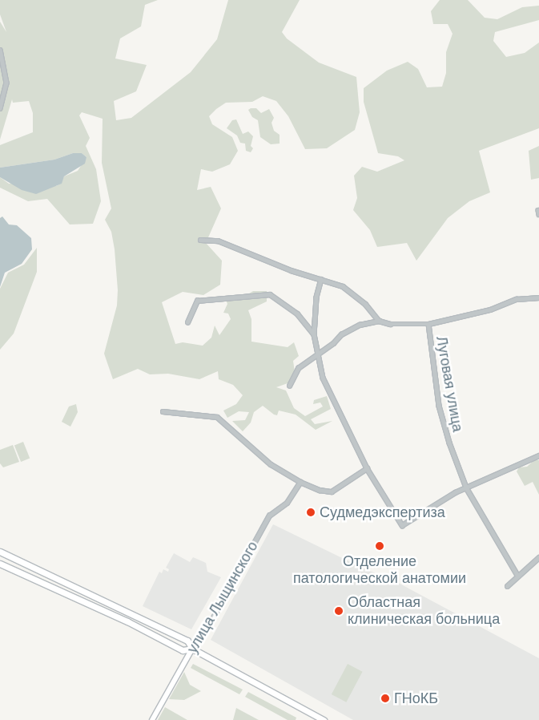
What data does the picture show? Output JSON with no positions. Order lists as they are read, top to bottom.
{
  "streets": {
    "street": ["Луговая улица", "улица Лыщинского"]
  },
  "places": [
    "Судмедэкспертиза",
    "Отделение патологической анатомии",
    "Областная клиническая больница",
    "ГНоКБ"
  ]
}
